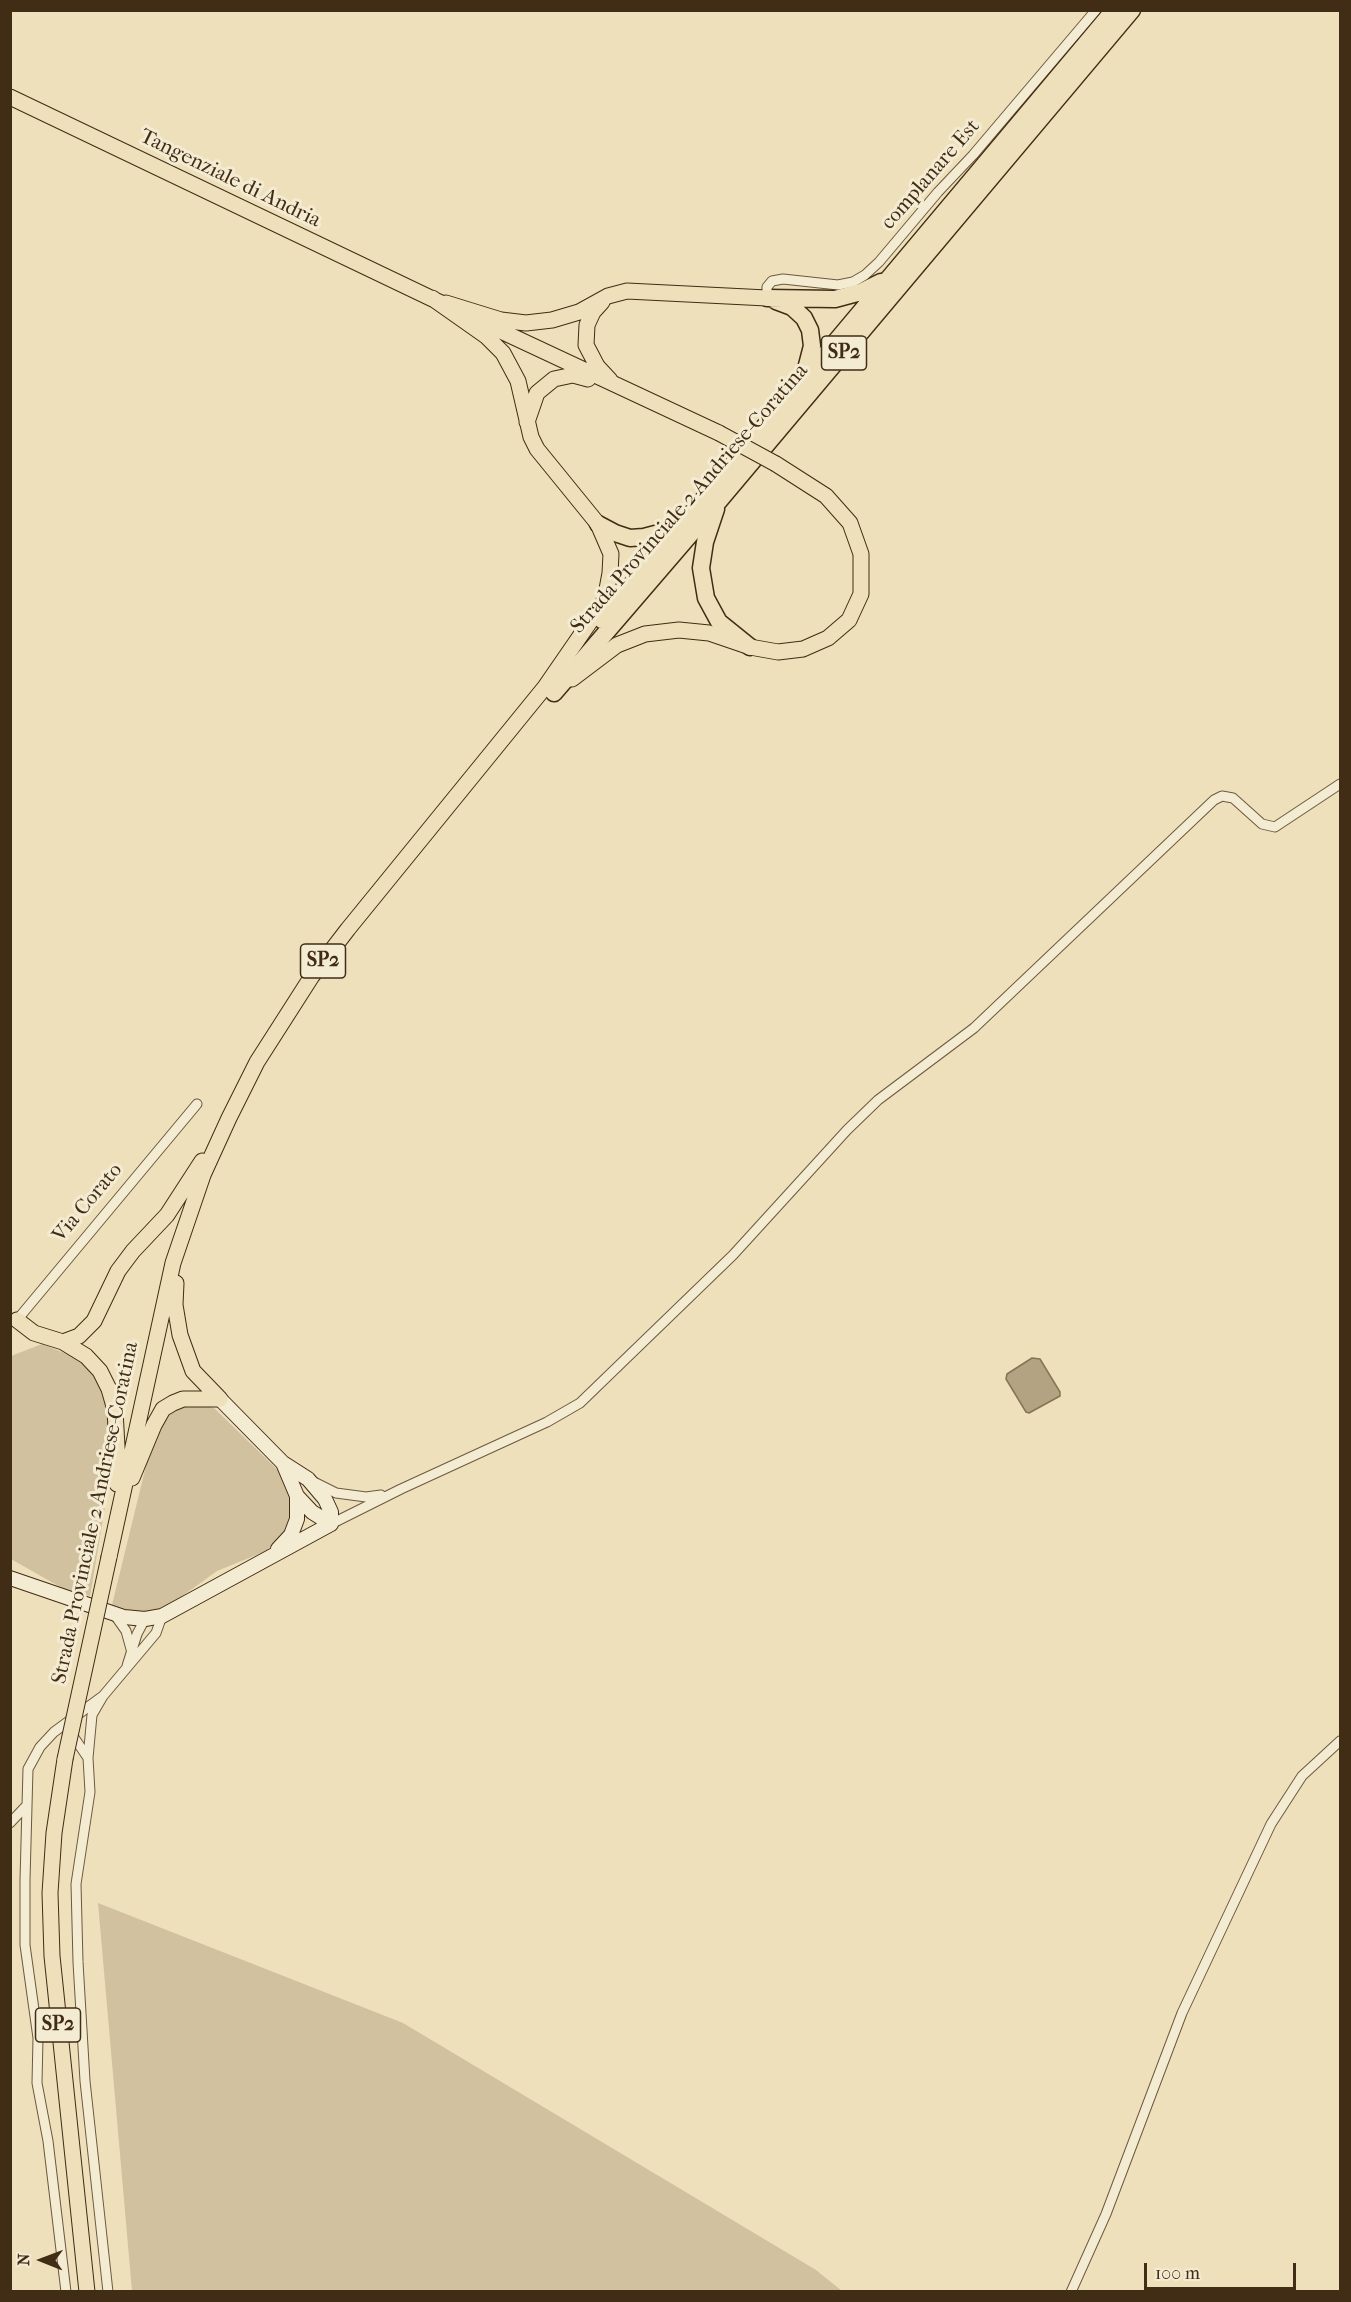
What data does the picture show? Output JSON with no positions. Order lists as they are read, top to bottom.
{
  "streets": {
    "highway": ["SP2", "Strada Provinciale 2 Andriese-Coratina"],
    "main road": ["Tangenziale di Andria"],
    "street": ["complanare Est", "Via Corato"]
  },
  "scale_bar": "100 m",
  "north": "left"
}
